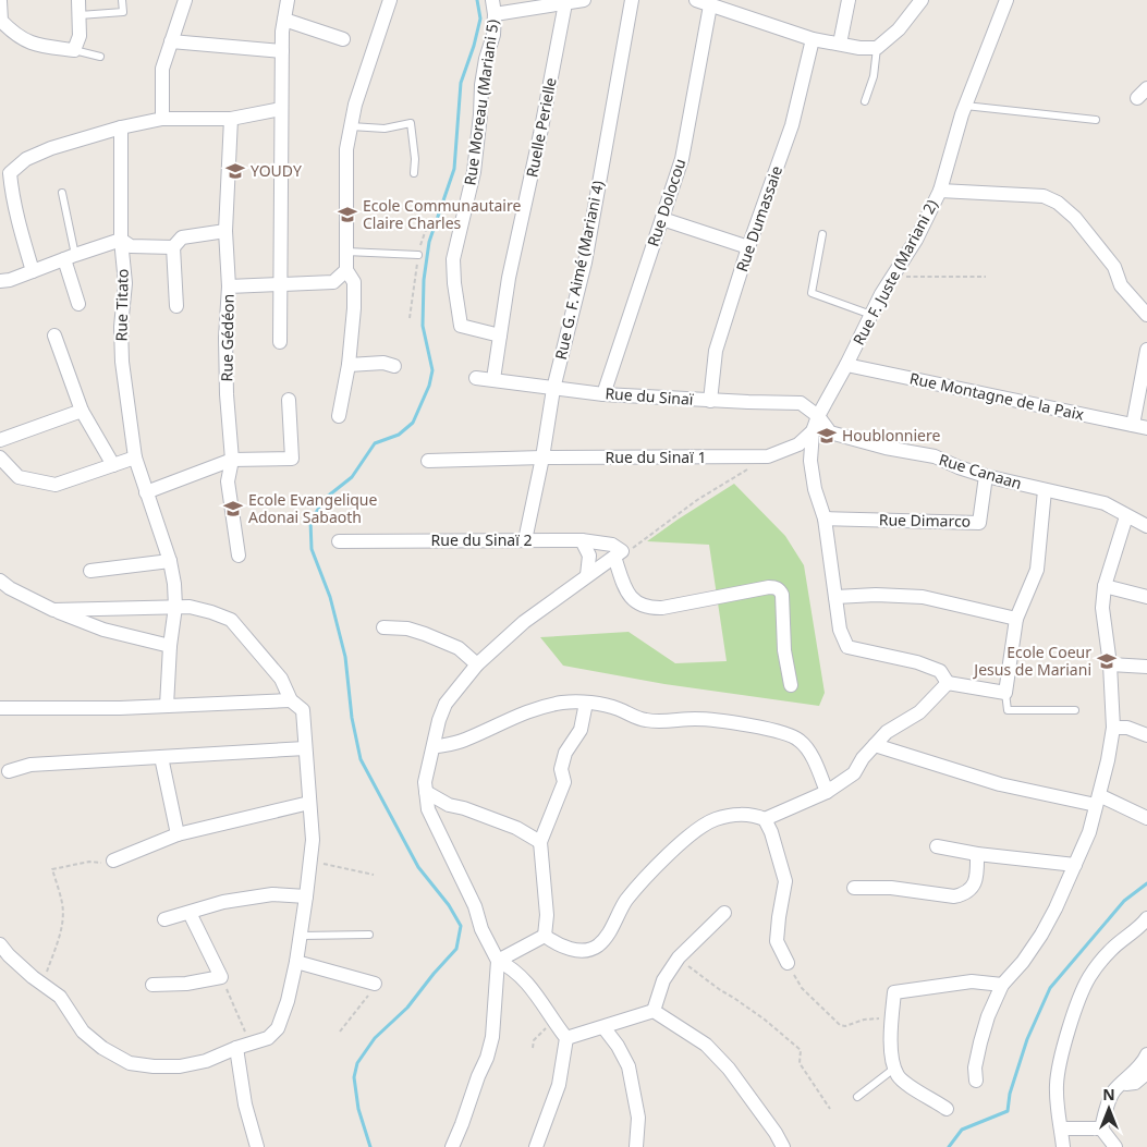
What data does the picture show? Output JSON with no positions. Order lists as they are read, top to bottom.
{
  "streets": {
    "street": [
      "Rue Moreau (Mariani 5)",
      "Ruelle Perielle",
      "Rue Dolocou",
      "Rue Dumassaie",
      "Rue G. F. Aimé (Mariani 4)",
      "Rue F. Juste (Mariani 2)",
      "Rue Titato",
      "Rue Gédéon",
      "Rue du Sinaï",
      "Rue Montagne de la Paix",
      "Rue du Sinaï 1",
      "Rue Canaan",
      "Rue Dimarco",
      "Rue du Sinaï 2"
    ]
  },
  "crossings": [
    ["Rue Moreau (Mariani 5)", "Ruelle Perielle"],
    ["Ruelle Perielle", "Rue du Sinaï"],
    ["Rue Dolocou", "Rue du Sinaï"],
    ["Rue Dumassaie", "Rue du Sinaï"],
    ["Rue G. F. Aimé (Mariani 4)", "Rue du Sinaï"],
    ["Rue G. F. Aimé (Mariani 4)", "Rue du Sinaï 1"],
    ["Rue G. F. Aimé (Mariani 4)", "Rue du Sinaï 2"],
    ["Rue F. Juste (Mariani 2)", "Rue du Sinaï"],
    ["Rue F. Juste (Mariani 2)", "Rue Montagne de la Paix"],
    ["Rue F. Juste (Mariani 2)", "Rue du Sinaï 1"],
    ["Rue F. Juste (Mariani 2)", "Rue Canaan"],
    ["Rue F. Juste (Mariani 2)", "Rue Dimarco"],
    ["Rue du Sinaï", "Rue Canaan"],
    ["Rue Canaan", "Rue Dimarco"]
  ],
  "places": {
    "school or university": [
      "YOUDY",
      "Ecole Communautaire Claire Charles",
      "Houblonniere",
      "Ecole Evangelique Adonai Sabaoth",
      "Ecole Coeur Jesus de Mariani"
    ]
  },
  "north": "top"
}
